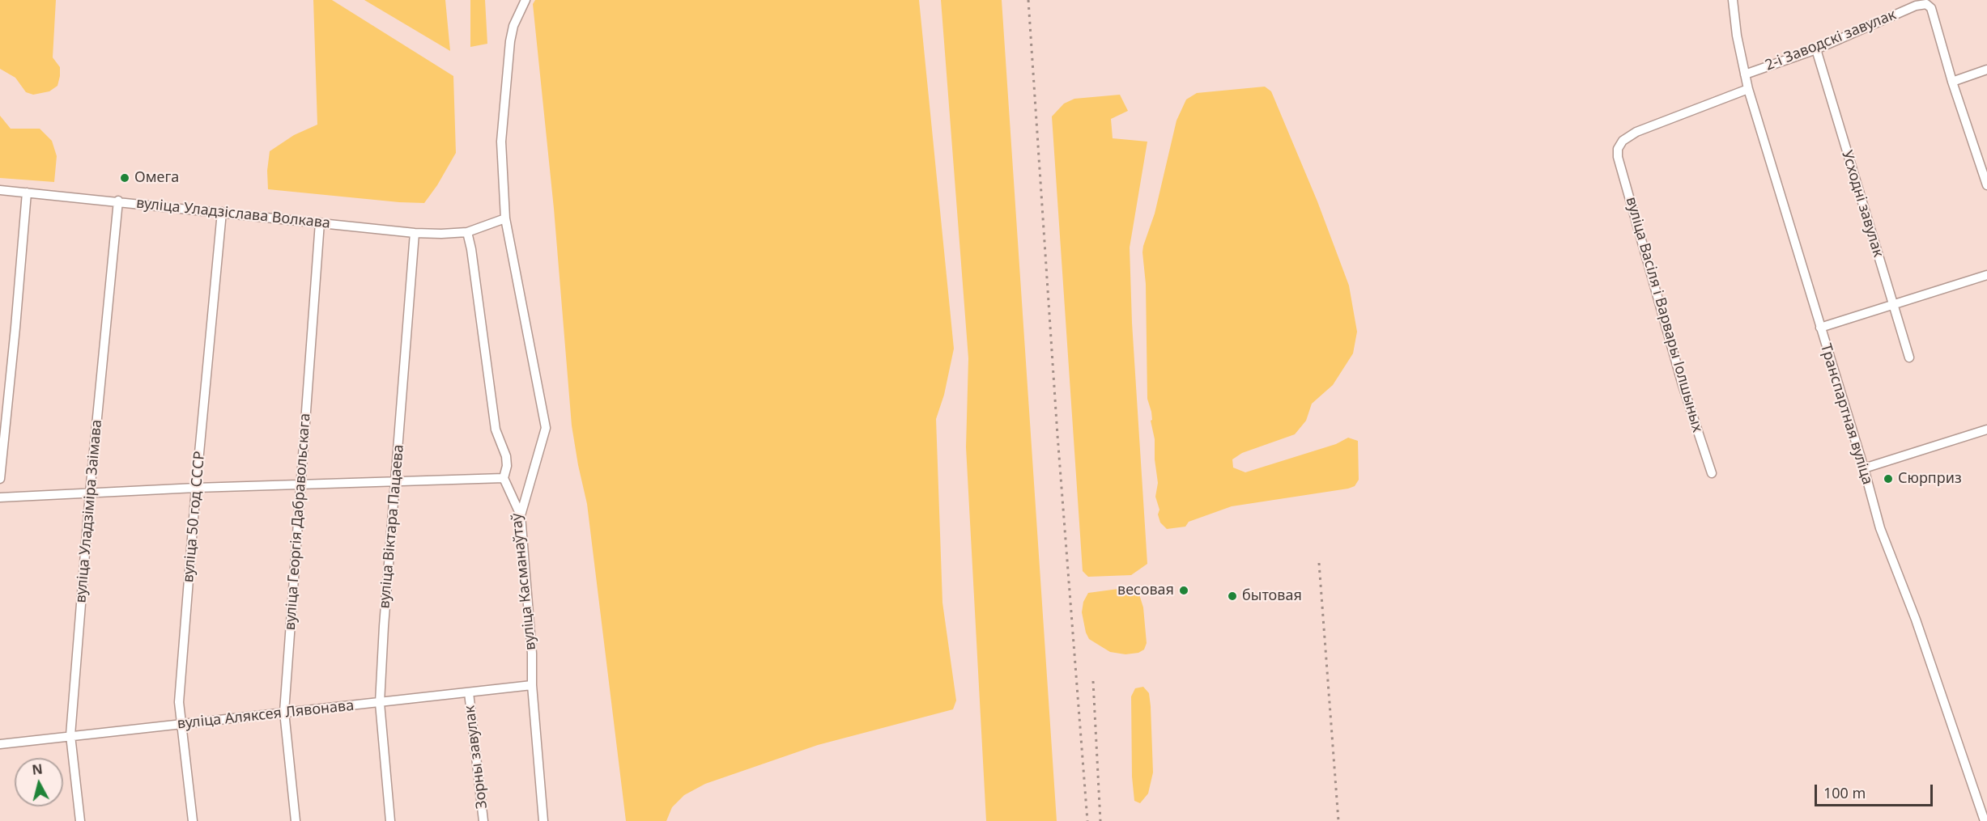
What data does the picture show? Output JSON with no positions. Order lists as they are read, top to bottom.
{
  "streets": {
    "street": [
      "2-і Заводскі завулак",
      "Усходні завулак",
      "вуліца Уладзіслава Волкава",
      "вуліца Васіля і Варвары Іолшыных",
      "Транспартная вуліца",
      "вуліца Уладзіміра Заімава",
      "вуліца 50 год СССР",
      "вуліца Георгія Дабравольскага",
      "вуліца Віктара Пацаева",
      "вуліца Касманаўтаў",
      "вуліца Аляксея Лявонава",
      "Зорны завулак"
    ]
  },
  "crossings": [
    ["2-і Заводскі завулак", "Усходні завулак"],
    ["2-і Заводскі завулак", "Транспартная вуліца"],
    ["вуліца Уладзіслава Волкава", "вуліца Уладзіміра Заімава"],
    ["вуліца Уладзіслава Волкава", "вуліца 50 год СССР"],
    ["вуліца Уладзіслава Волкава", "вуліца Георгія Дабравольскага"],
    ["вуліца Уладзіслава Волкава", "вуліца Віктара Пацаева"],
    ["вуліца Уладзіслава Волкава", "вуліца Касманаўтаў"],
    ["вуліца Васіля і Варвары Іолшыных", "Транспартная вуліца"],
    ["вуліца Уладзіміра Заімава", "вуліца Аляксея Лявонава"],
    ["вуліца 50 год СССР", "вуліца Аляксея Лявонава"],
    ["вуліца Георгія Дабравольскага", "вуліца Аляксея Лявонава"],
    ["вуліца Віктара Пацаева", "вуліца Аляксея Лявонава"],
    ["вуліца Касманаўтаў", "вуліца Аляксея Лявонава"],
    ["вуліца Аляксея Лявонава", "Зорны завулак"]
  ],
  "places": [
    "Омега",
    "Сюрприз",
    "весовая",
    "бытовая"
  ],
  "scale_bar": "100 m",
  "north": "top"
}
